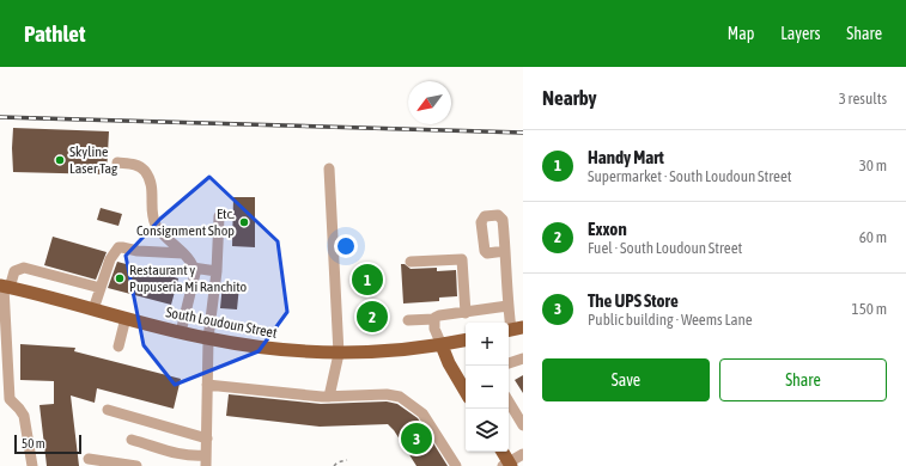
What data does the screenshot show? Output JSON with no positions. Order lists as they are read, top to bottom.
{
  "streets": {
    "main road": ["South Loudoun Street"]
  },
  "places": ["Skyline Laser Tag", "Etc. Consignment Shop", "Restaurant y Pupuseria Mi Ranchito"],
  "scale_bar": "50 m",
  "north": "bottom left",
  "page": {
    "header": "Pathlet",
    "nav": ["Map", "Layers", "Share"],
    "heading": ["Nearby", "3 results"],
    "list": [
      {
        "mark": "1",
        "name": "Handy Mart",
        "note": "Supermarket · South Loudoun Street",
        "value": "30 m"
      },
      {
        "mark": "2",
        "name": "Exxon",
        "note": "Fuel · South Loudoun Street",
        "value": "60 m"
      },
      {
        "mark": "3",
        "name": "The UPS Store",
        "note": "Public building · Weems Lane",
        "value": "150 m"
      }
    ],
    "pins": ["1", "2", "3"],
    "map_buttons": ["+", "−"],
    "buttons": ["Save", "Share"],
    "scale": "50 m"
  }
}
